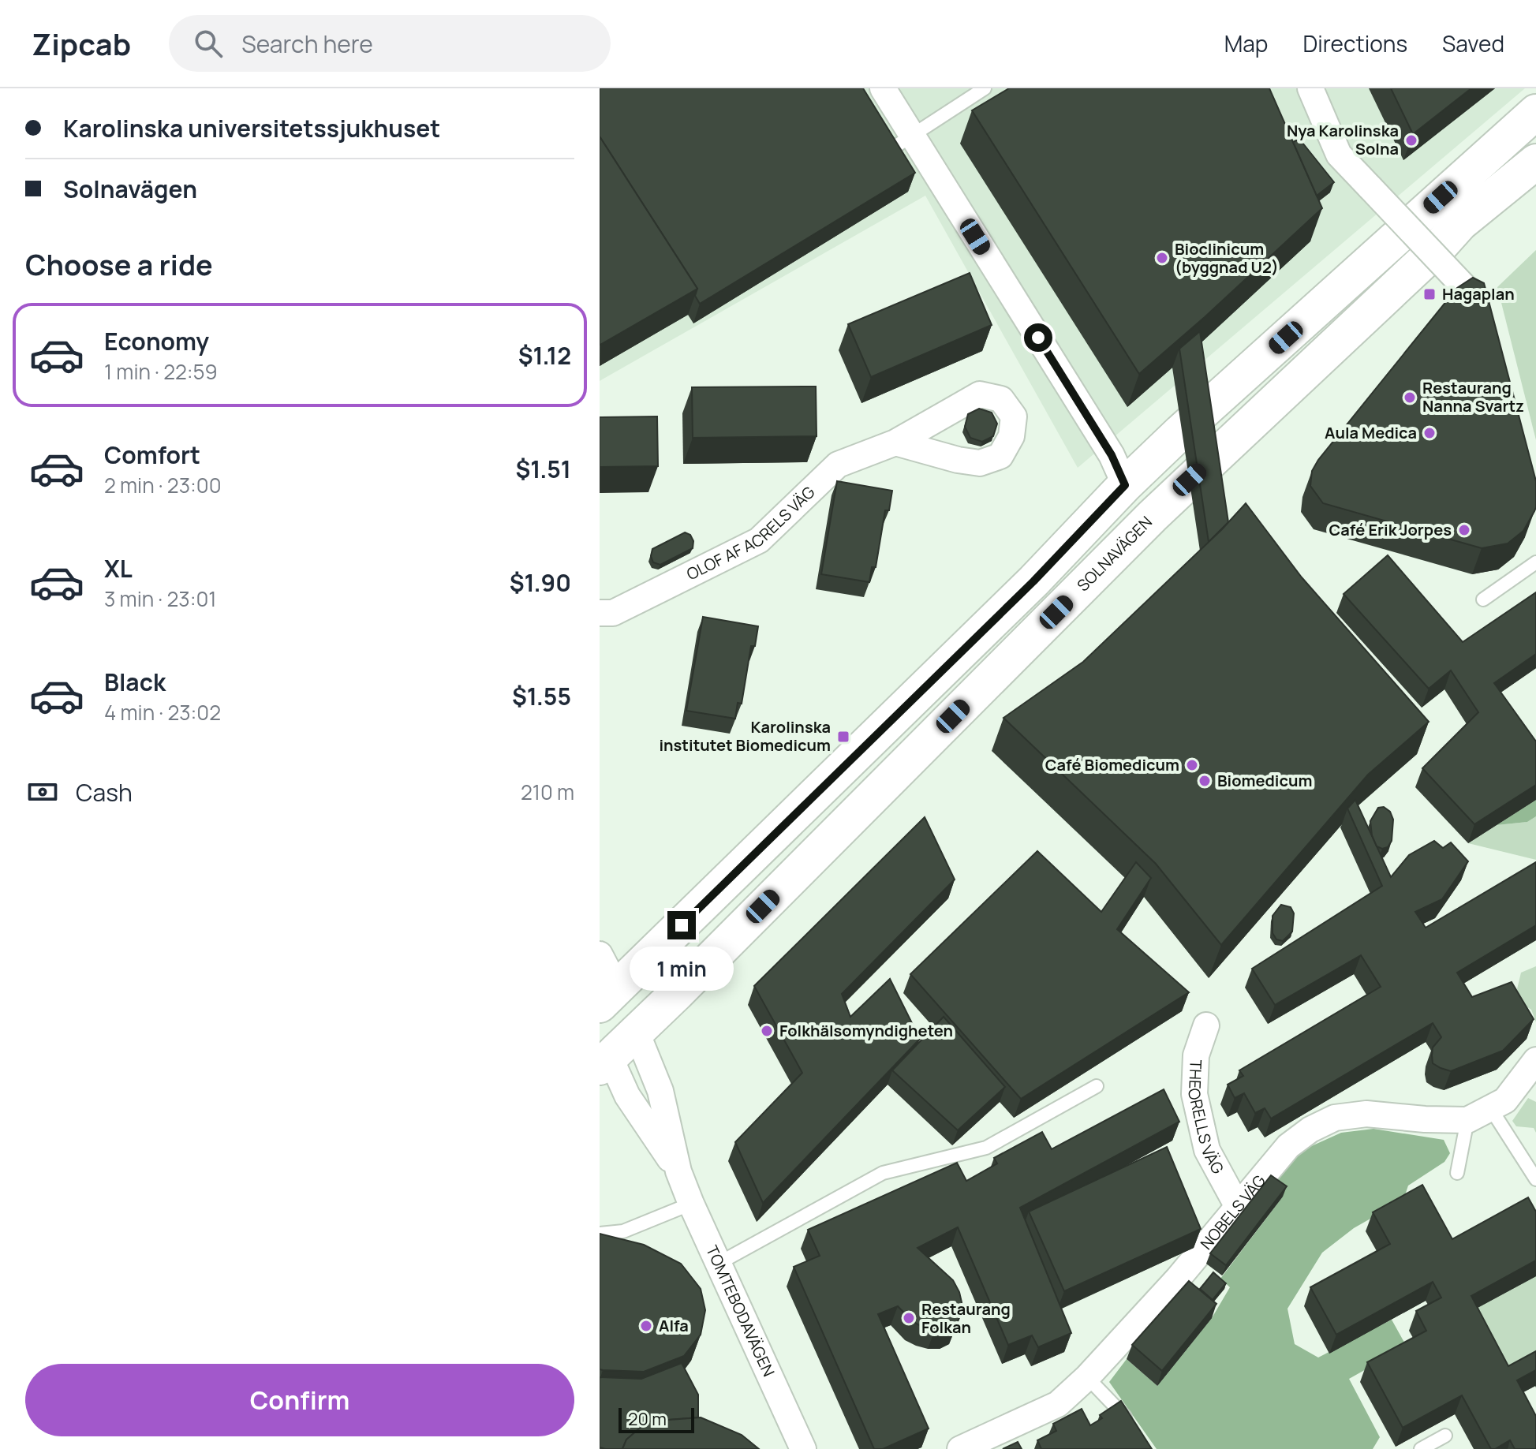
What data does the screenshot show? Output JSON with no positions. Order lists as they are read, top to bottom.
{
  "streets": {
    "main road": ["SOLNAVÄGEN"],
    "street": [
      "OLOF AF ACRELS VÄG",
      "THEORELLS VÄG",
      "NOBELS VÄG",
      "TOMTEBODAVÄGEN"
    ]
  },
  "crossings": [
    ["SOLNAVÄGEN", "TOMTEBODAVÄGEN"],
    ["THEORELLS VÄG", "NOBELS VÄG"]
  ],
  "places": {
    "other": [
      "Nya Karolinska Solna",
      "Bioclinicum (byggnad U2)",
      "Restaurang Nanna Svartz",
      "Aula Medica",
      "Café Erik Jorpes",
      "Café Biomedicum",
      "Biomedicum",
      "Folkhälsomyndigheten",
      "Restaurang Folkan",
      "Alfa"
    ],
    "transit": ["Hagaplan", "Karolinska institutet Biomedicum"]
  },
  "scale_bar": "20 m",
  "page": {
    "header": "Zipcab",
    "search": "Search here",
    "nav": ["Map", "Directions", "Saved"],
    "banner": ["Karolinska universitetssjukhuset", "Solnavägen"],
    "heading": "Choose a ride",
    "list": [
      {
        "name": "Economy",
        "note": "1 min · 22:59",
        "value": "$1.12"
      },
      {
        "name": "Comfort",
        "note": "2 min · 23:00",
        "value": "$1.51"
      },
      {
        "name": "XL",
        "note": "3 min · 23:01",
        "value": "$1.90"
      },
      {
        "name": "Black",
        "note": "4 min · 23:02",
        "value": "$1.55"
      }
    ],
    "pay": ["Cash", "210 m"],
    "bubble": "1 min",
    "buttons": "Confirm",
    "scale": "20 m"
  }
}
